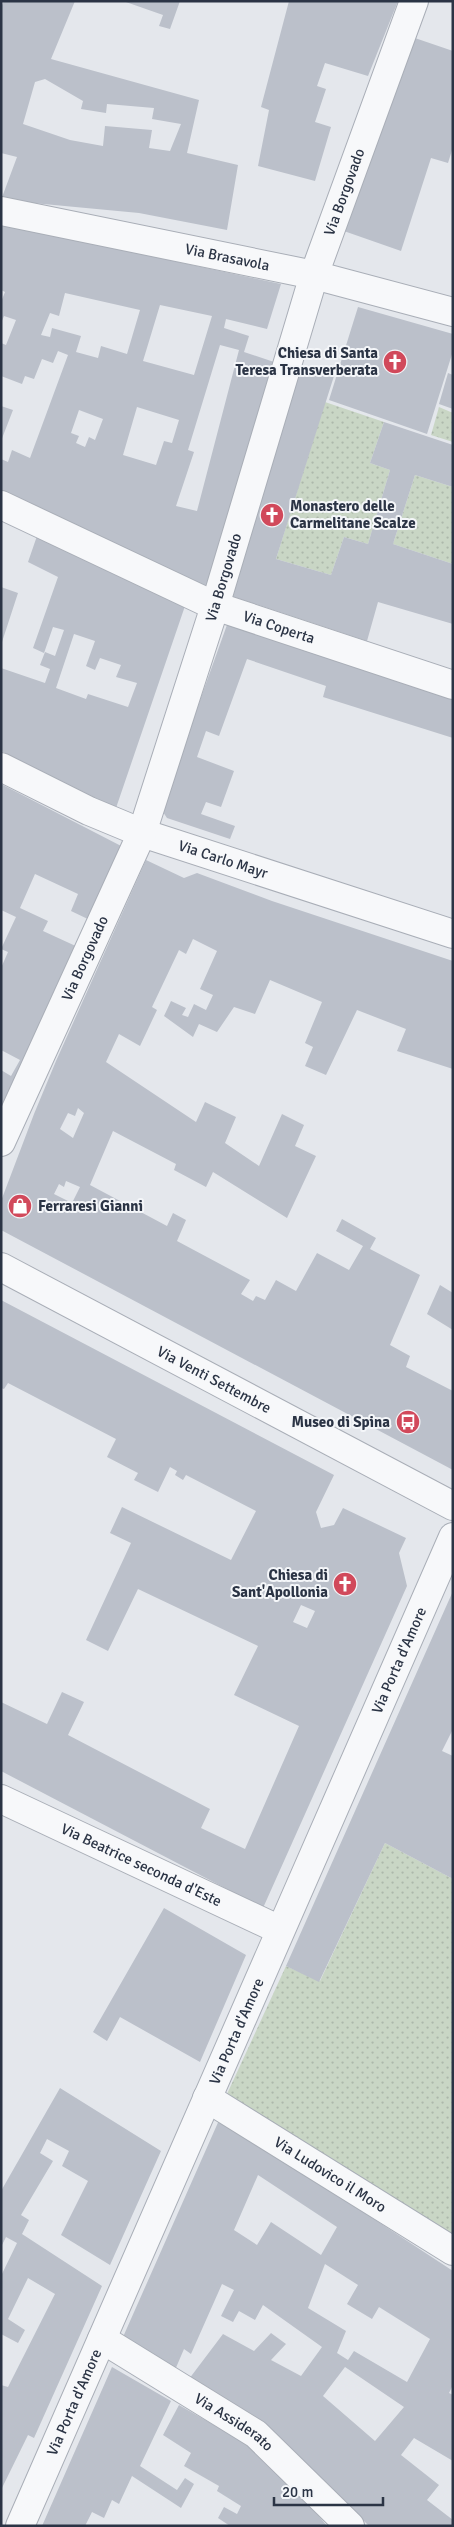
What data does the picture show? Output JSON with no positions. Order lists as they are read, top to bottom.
{
  "streets": {
    "street": [
      "Via Borgovado",
      "Via Brasavola",
      "Via Coperta",
      "Via Carlo Mayr",
      "Via Venti Settembre",
      "Via Porta d'Amore",
      "Via Beatrice seconda d'Este",
      "Via Ludovico il Moro",
      "Via Assiderato"
    ]
  },
  "crossings": [
    ["Via Borgovado", "Via Brasavola"],
    ["Via Borgovado", "Via Coperta"],
    ["Via Borgovado", "Via Carlo Mayr"],
    ["Via Porta d'Amore", "Via Beatrice seconda d'Este"],
    ["Via Porta d'Amore", "Via Ludovico il Moro"],
    ["Via Porta d'Amore", "Via Assiderato"]
  ],
  "places": {
    "church": ["Chiesa di Santa Teresa Transverberata", "Monastero delle Carmelitane Scalze", "Chiesa di Sant'Apollonia"],
    "shop": ["Ferraresi Gianni"],
    "bus stop": ["Museo di Spina"]
  },
  "scale_bar": "20 m"
}
